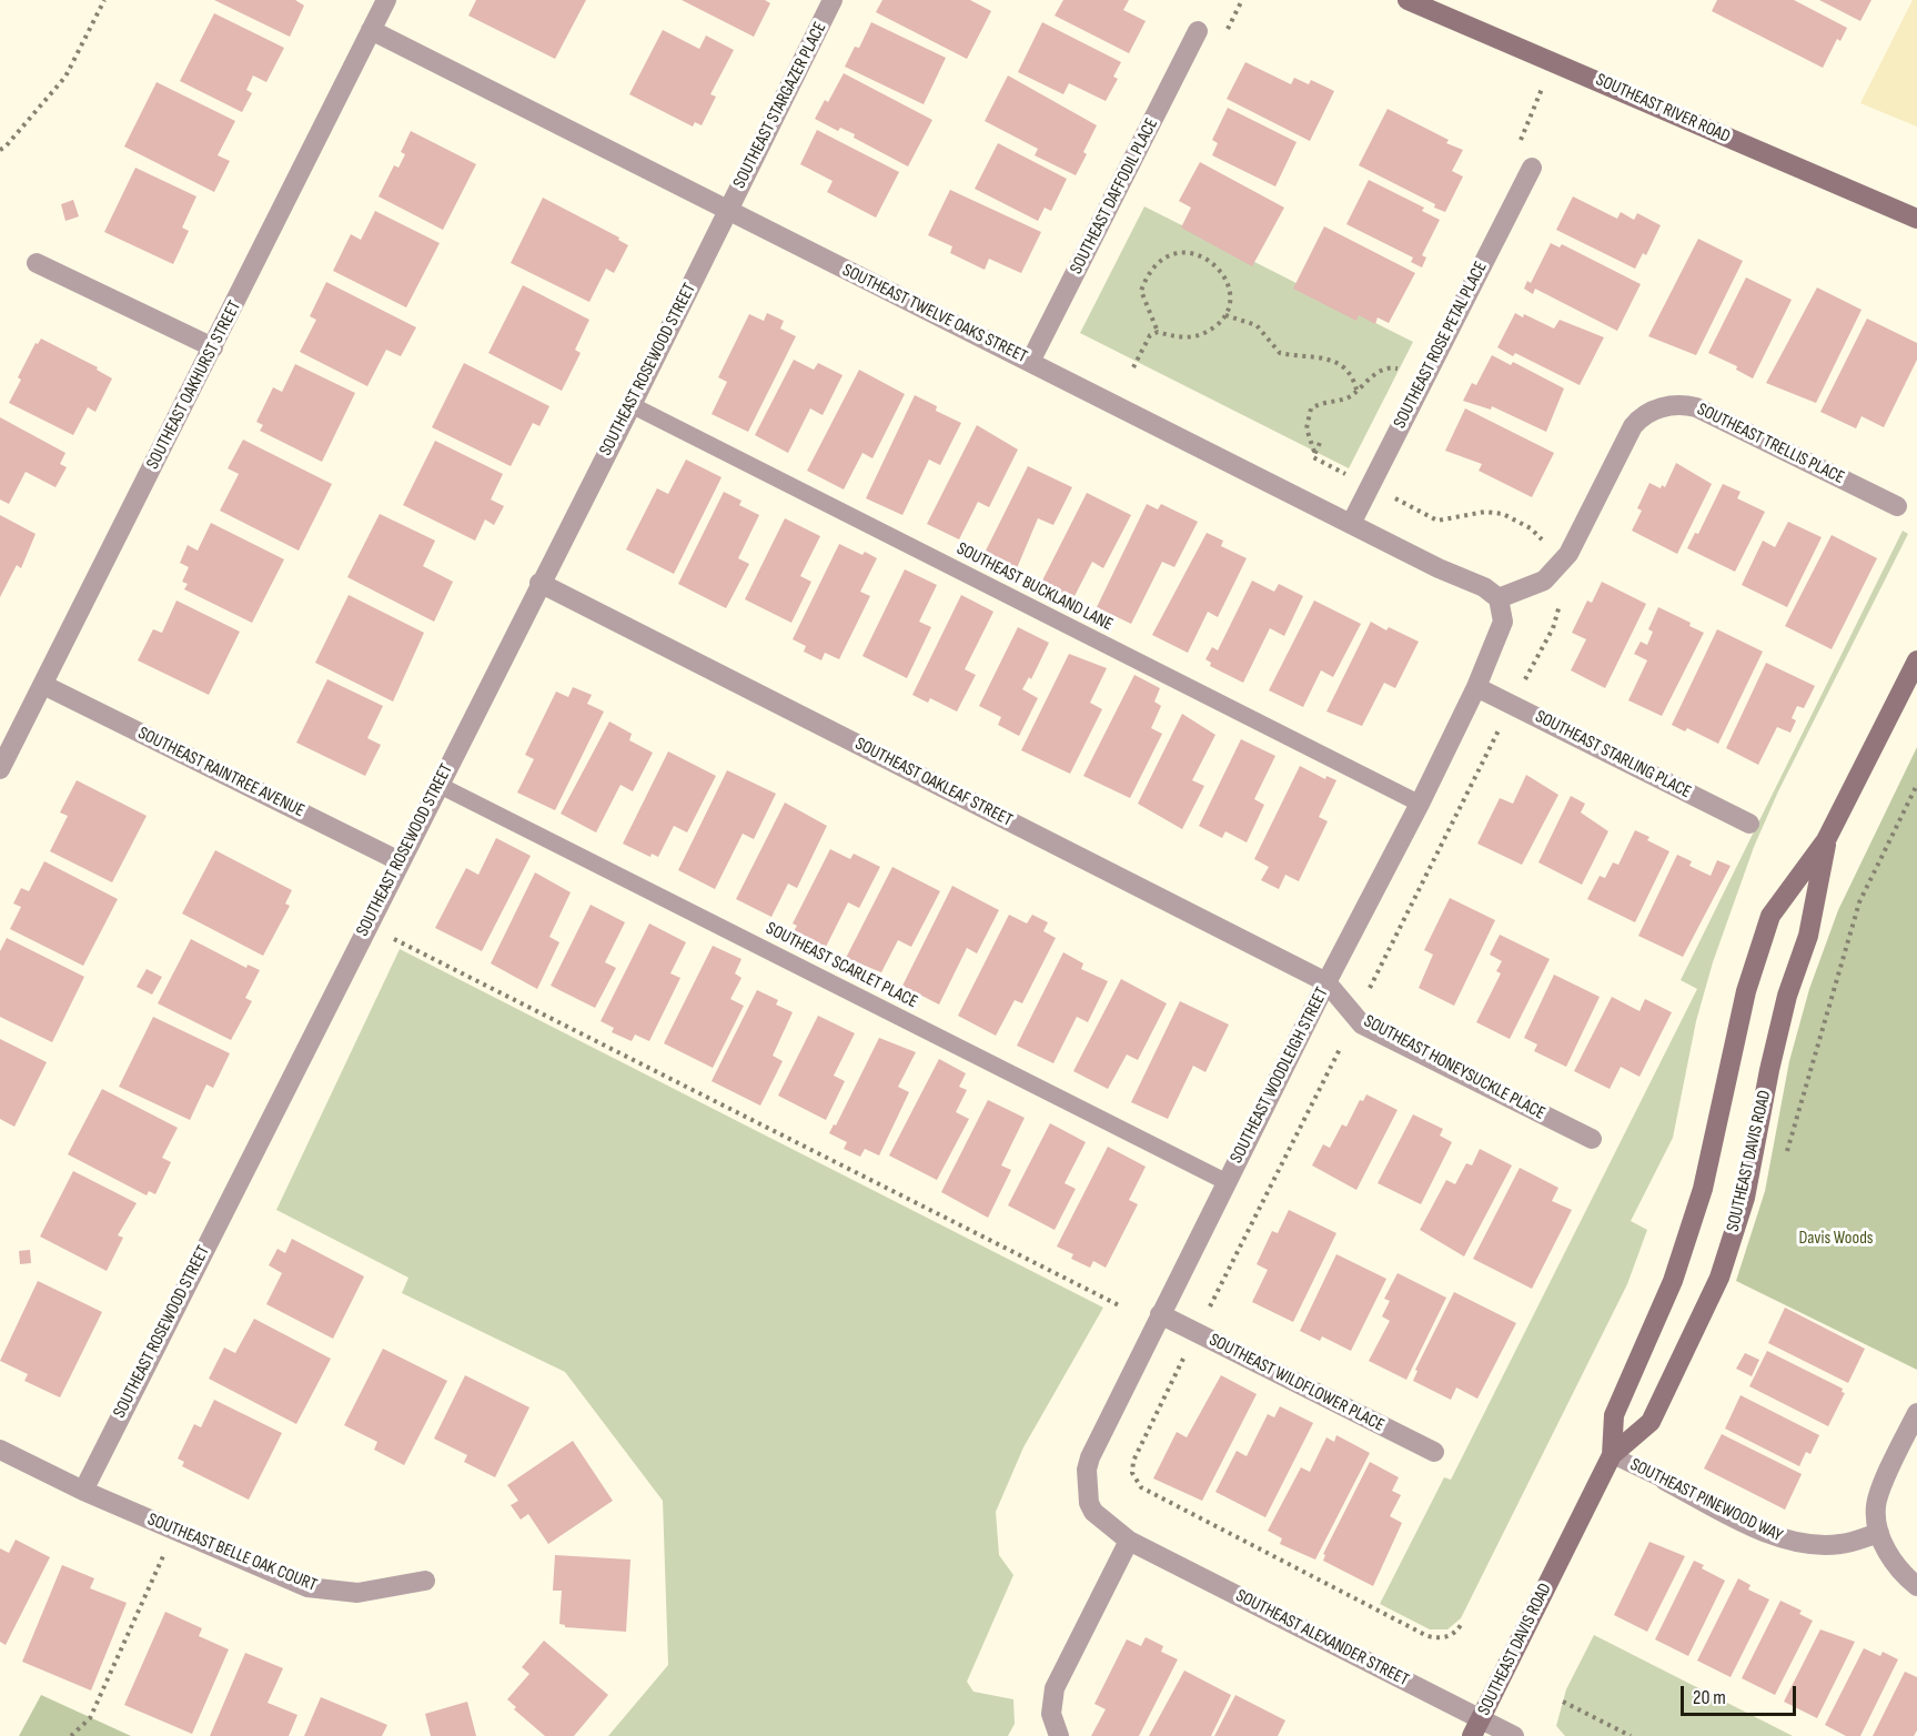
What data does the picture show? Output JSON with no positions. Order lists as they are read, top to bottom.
{
  "streets": {
    "street": [
      "SOUTHEAST STARGAZER PLACE",
      "SOUTHEAST RIVER ROAD",
      "SOUTHEAST DAFFODIL PLACE",
      "SOUTHEAST TWELVE OAKS STREET",
      "SOUTHEAST ROSE PETAL PLACE",
      "SOUTHEAST ROSEWOOD STREET",
      "SOUTHEAST OAKHURST STREET",
      "SOUTHEAST TRELLIS PLACE",
      "SOUTHEAST STARLING PLACE",
      "SOUTHEAST RAINTREE AVENUE",
      "SOUTHEAST OAKLEAF STREET",
      "SOUTHEAST HONEYSUCKLE PLACE",
      "SOUTHEAST WOODLEIGH STREET",
      "SOUTHEAST DAVIS ROAD",
      "SOUTHEAST WILDFLOWER PLACE",
      "SOUTHEAST PINEWOOD WAY",
      "SOUTHEAST BELLE OAK COURT",
      "SOUTHEAST ALEXANDER STREET"
    ],
    "lane": ["SOUTHEAST BUCKLAND LANE", "SOUTHEAST SCARLET PLACE"]
  },
  "crossings": [
    ["SOUTHEAST STARGAZER PLACE", "SOUTHEAST TWELVE OAKS STREET"],
    ["SOUTHEAST STARGAZER PLACE", "SOUTHEAST ROSEWOOD STREET"],
    ["SOUTHEAST DAFFODIL PLACE", "SOUTHEAST TWELVE OAKS STREET"],
    ["SOUTHEAST TWELVE OAKS STREET", "SOUTHEAST ROSE PETAL PLACE"],
    ["SOUTHEAST TWELVE OAKS STREET", "SOUTHEAST ROSEWOOD STREET"],
    ["SOUTHEAST TWELVE OAKS STREET", "SOUTHEAST OAKHURST STREET"],
    ["SOUTHEAST TWELVE OAKS STREET", "SOUTHEAST TRELLIS PLACE"],
    ["SOUTHEAST TWELVE OAKS STREET", "SOUTHEAST WOODLEIGH STREET"],
    ["SOUTHEAST ROSEWOOD STREET", "SOUTHEAST BUCKLAND LANE"],
    ["SOUTHEAST ROSEWOOD STREET", "SOUTHEAST RAINTREE AVENUE"],
    ["SOUTHEAST ROSEWOOD STREET", "SOUTHEAST OAKLEAF STREET"],
    ["SOUTHEAST ROSEWOOD STREET", "SOUTHEAST SCARLET PLACE"],
    ["SOUTHEAST ROSEWOOD STREET", "SOUTHEAST BELLE OAK COURT"],
    ["SOUTHEAST OAKHURST STREET", "SOUTHEAST RAINTREE AVENUE"],
    ["SOUTHEAST TRELLIS PLACE", "SOUTHEAST WOODLEIGH STREET"],
    ["SOUTHEAST BUCKLAND LANE", "SOUTHEAST WOODLEIGH STREET"],
    ["SOUTHEAST STARLING PLACE", "SOUTHEAST WOODLEIGH STREET"],
    ["SOUTHEAST OAKLEAF STREET", "SOUTHEAST HONEYSUCKLE PLACE"],
    ["SOUTHEAST OAKLEAF STREET", "SOUTHEAST WOODLEIGH STREET"],
    ["SOUTHEAST SCARLET PLACE", "SOUTHEAST WOODLEIGH STREET"],
    ["SOUTHEAST HONEYSUCKLE PLACE", "SOUTHEAST WOODLEIGH STREET"],
    ["SOUTHEAST WOODLEIGH STREET", "SOUTHEAST WILDFLOWER PLACE"],
    ["SOUTHEAST WOODLEIGH STREET", "SOUTHEAST ALEXANDER STREET"],
    ["SOUTHEAST DAVIS ROAD", "SOUTHEAST PINEWOOD WAY"],
    ["SOUTHEAST DAVIS ROAD", "SOUTHEAST ALEXANDER STREET"]
  ],
  "parks": ["Davis Woods"],
  "scale_bar": "20 m"
}
